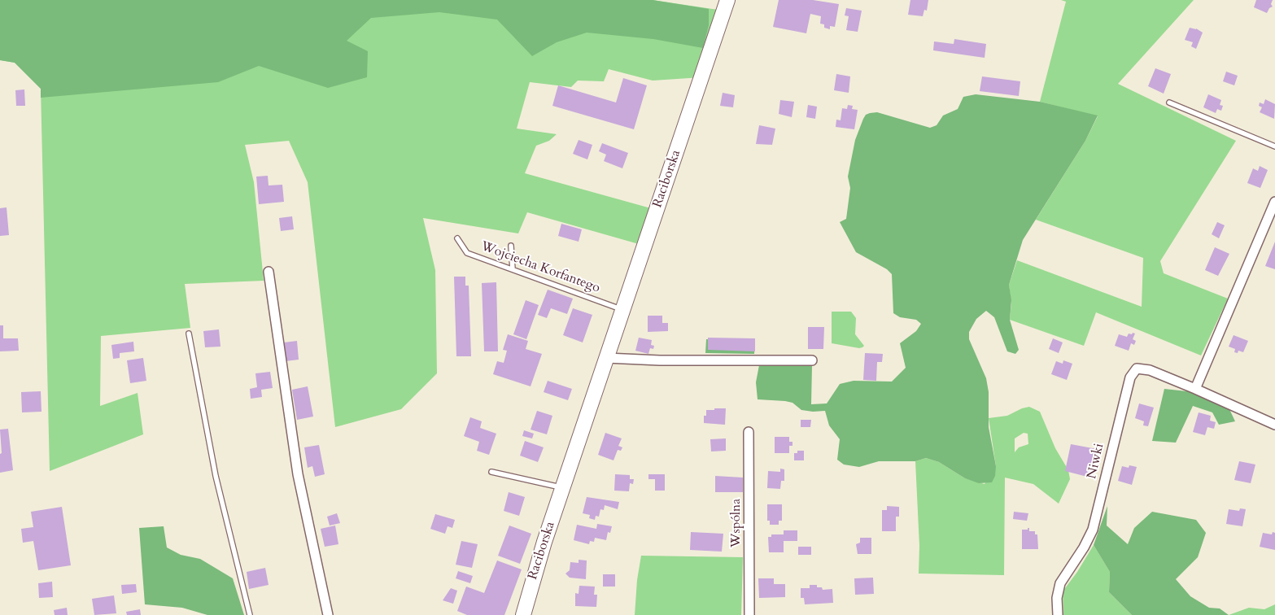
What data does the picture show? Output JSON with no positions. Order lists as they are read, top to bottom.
{
  "streets": {
    "main road": ["Raciborska"],
    "street": ["Niwki", "Wspólna"],
    "lane": ["Wojciecha Korfantego"]
  },
  "crossings": [
    ["Raciborska", "Wojciecha Korfantego"]
  ]
}
